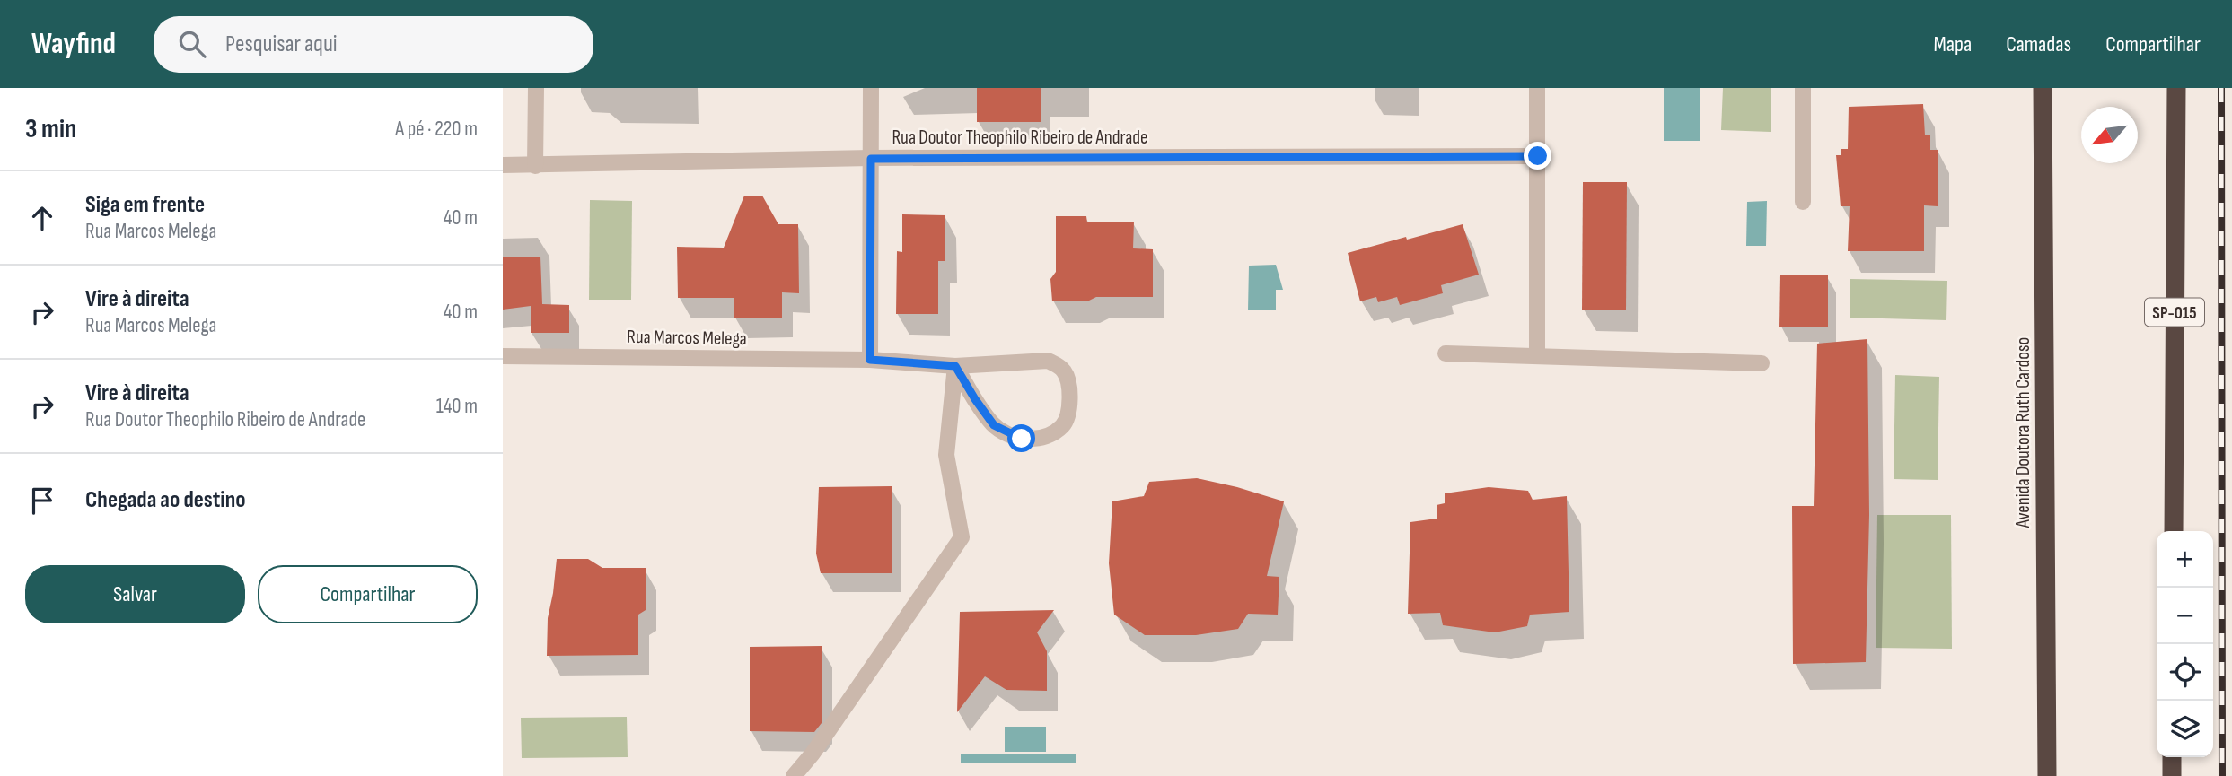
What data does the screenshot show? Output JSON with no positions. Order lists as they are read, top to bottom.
{
  "streets": {
    "highway": ["SP-015", "Avenida Doutora Ruth Cardoso"],
    "street": ["Rua Doutor Theophilo Ribeiro de Andrade", "Rua Marcos Melega"]
  },
  "north": "bottom left",
  "page": {
    "header": "Wayfind",
    "search": "Pesquisar aqui",
    "nav": ["Mapa", "Camadas", "Compartilhar"],
    "heading": ["3 min", "A pé · 220 m"],
    "list": [
      ["Siga em frente", "Rua Marcos Melega", "40 m"],
      ["Vire à direita", "Rua Marcos Melega", "40 m"],
      ["Vire à direita", "Rua Doutor Theophilo Ribeiro de Andrade", "140 m"],
      "Chegada ao destino"
    ],
    "map_buttons": ["+", "−"],
    "buttons": ["Salvar", "Compartilhar"]
  }
}
